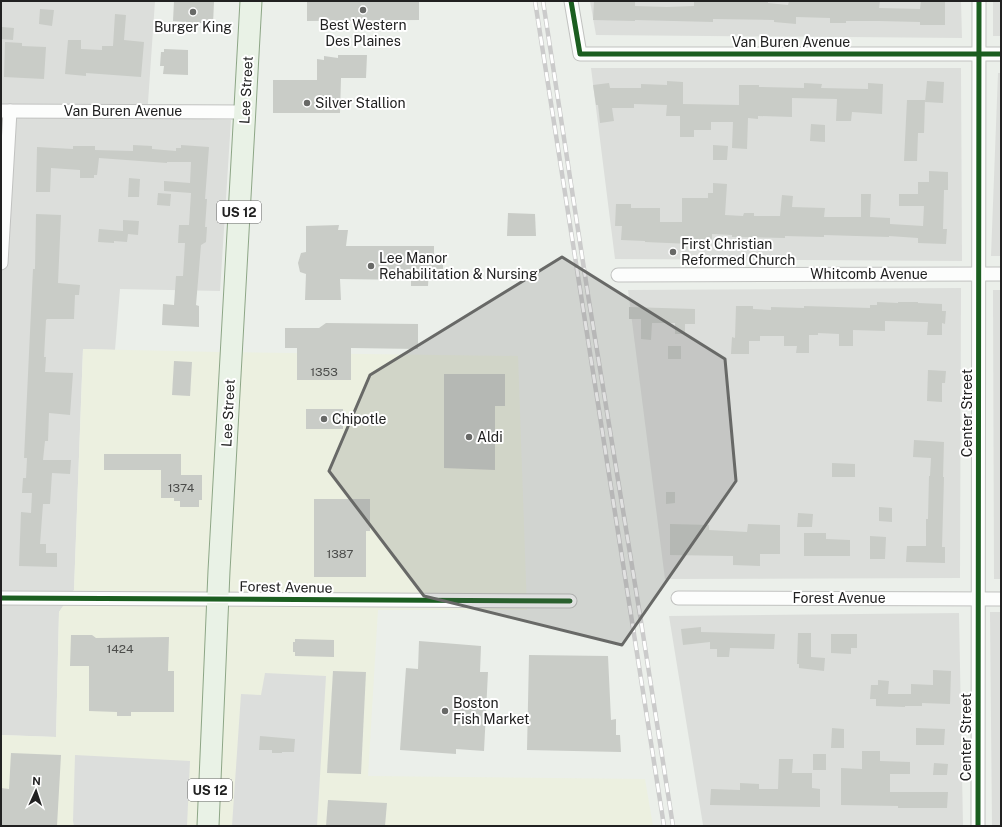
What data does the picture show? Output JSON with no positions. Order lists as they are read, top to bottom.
{
  "streets": {
    "main road": ["Lee Street", "US 12"],
    "street": [
      "Van Buren Avenue",
      "Whitcomb Avenue",
      "Center Street",
      "Forest Avenue"
    ]
  },
  "crossings": [
    ["Van Buren Avenue", "Lee Street"],
    ["Van Buren Avenue", "Center Street"],
    ["Lee Street", "Forest Avenue"],
    ["Whitcomb Avenue", "Center Street"],
    ["Center Street", "Forest Avenue"]
  ],
  "places": [
    "Best Western Des Plaines",
    "Burger King",
    "Silver Stallion",
    "First Christian Reformed Church",
    "Lee Manor Rehabilitation & Nursing",
    "Chipotle",
    "Aldi",
    "Boston Fish Market"
  ],
  "house_numbers": [
    "1353",
    "1374",
    "1387",
    "1424"
  ],
  "north": "top"
}
